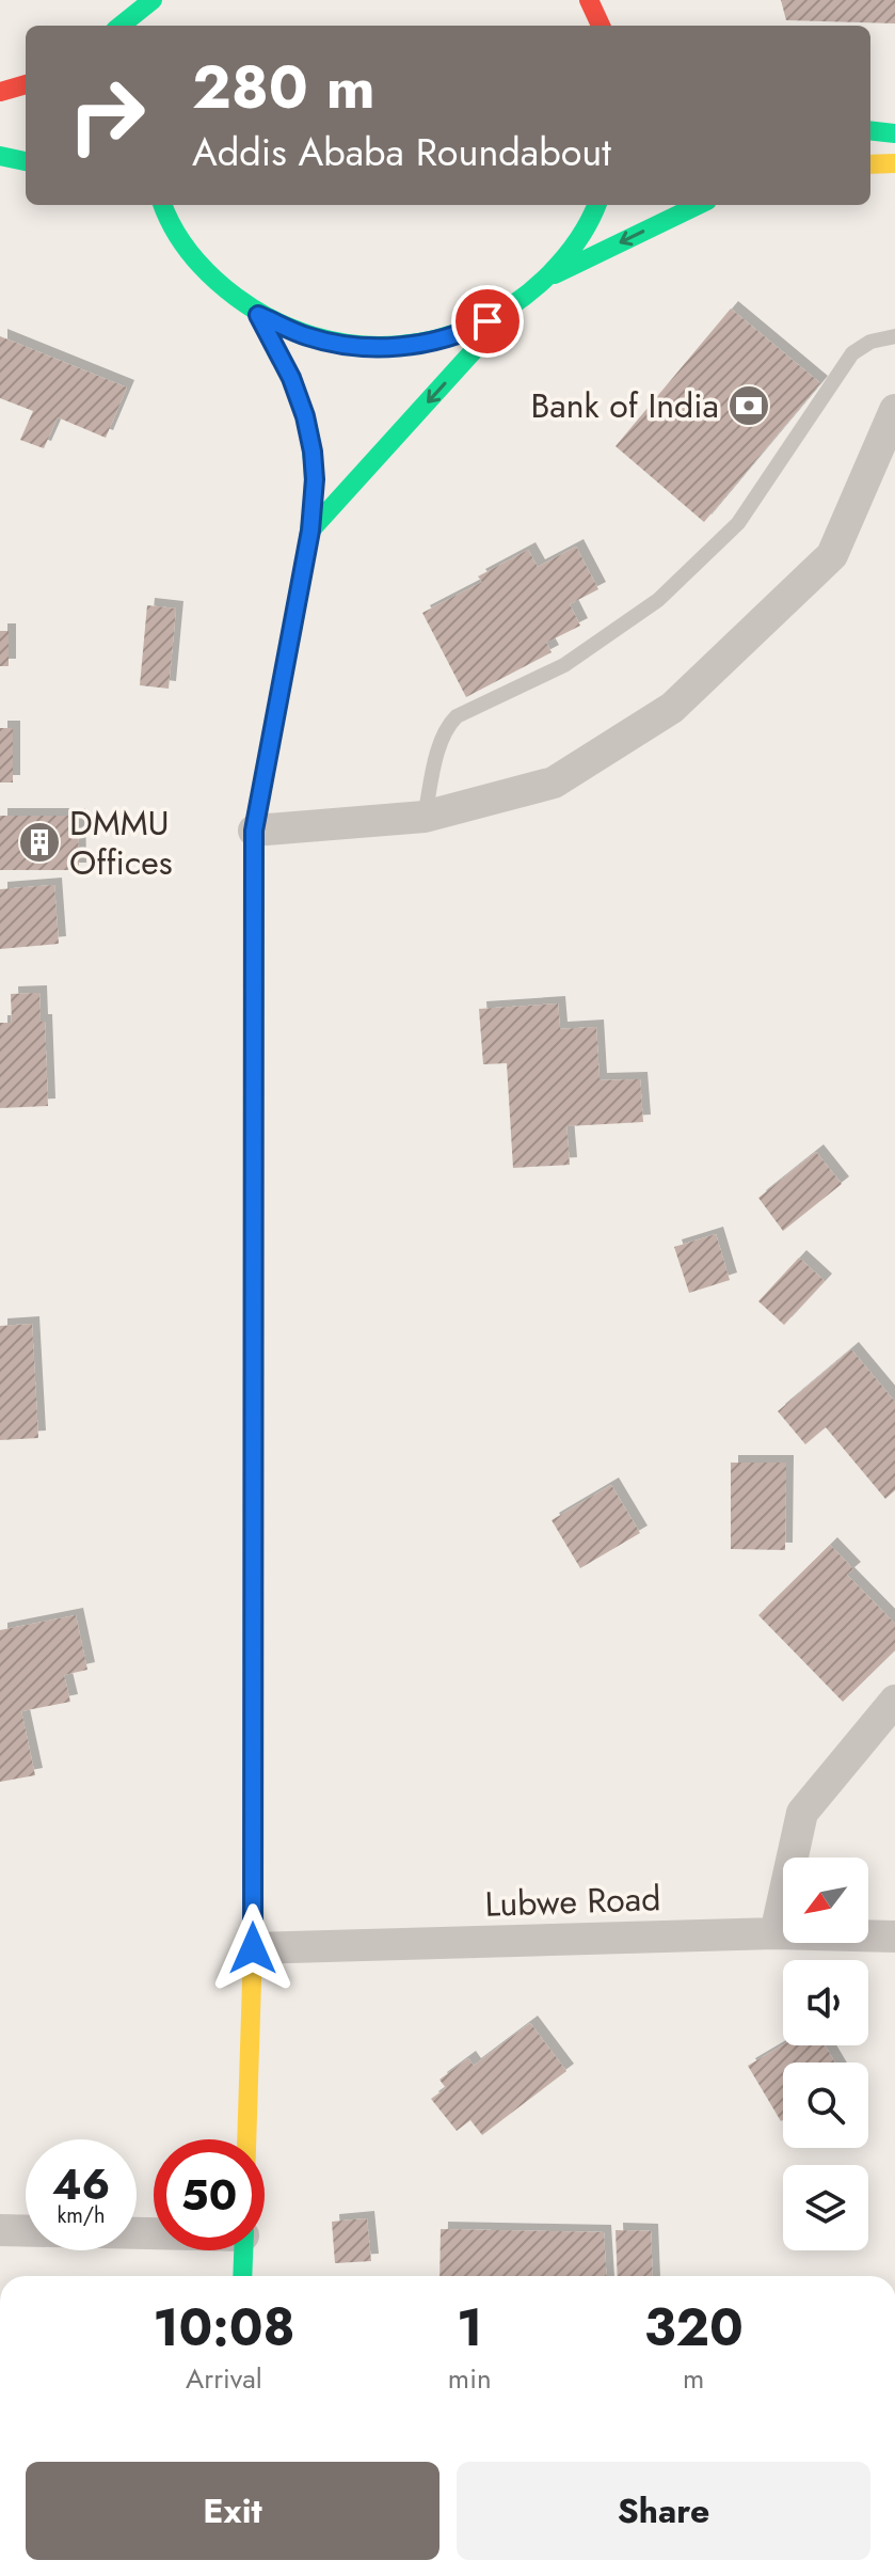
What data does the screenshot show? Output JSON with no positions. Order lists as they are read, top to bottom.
{
  "streets": {
    "street": ["Lubwe Road"]
  },
  "places": {
    "bank": ["Bank of India"],
    "building": ["DMMU Offices"]
  },
  "north": "bottom left",
  "page": {
    "turn": ["280 m", "Addis Ababa Roundabout"],
    "speed": "46 km/h",
    "limit": "50",
    "eta": [
      "10:08",
      "Arrival",
      "1",
      "min",
      "320",
      "m"
    ],
    "buttons": ["Exit", "Share"]
  }
}
